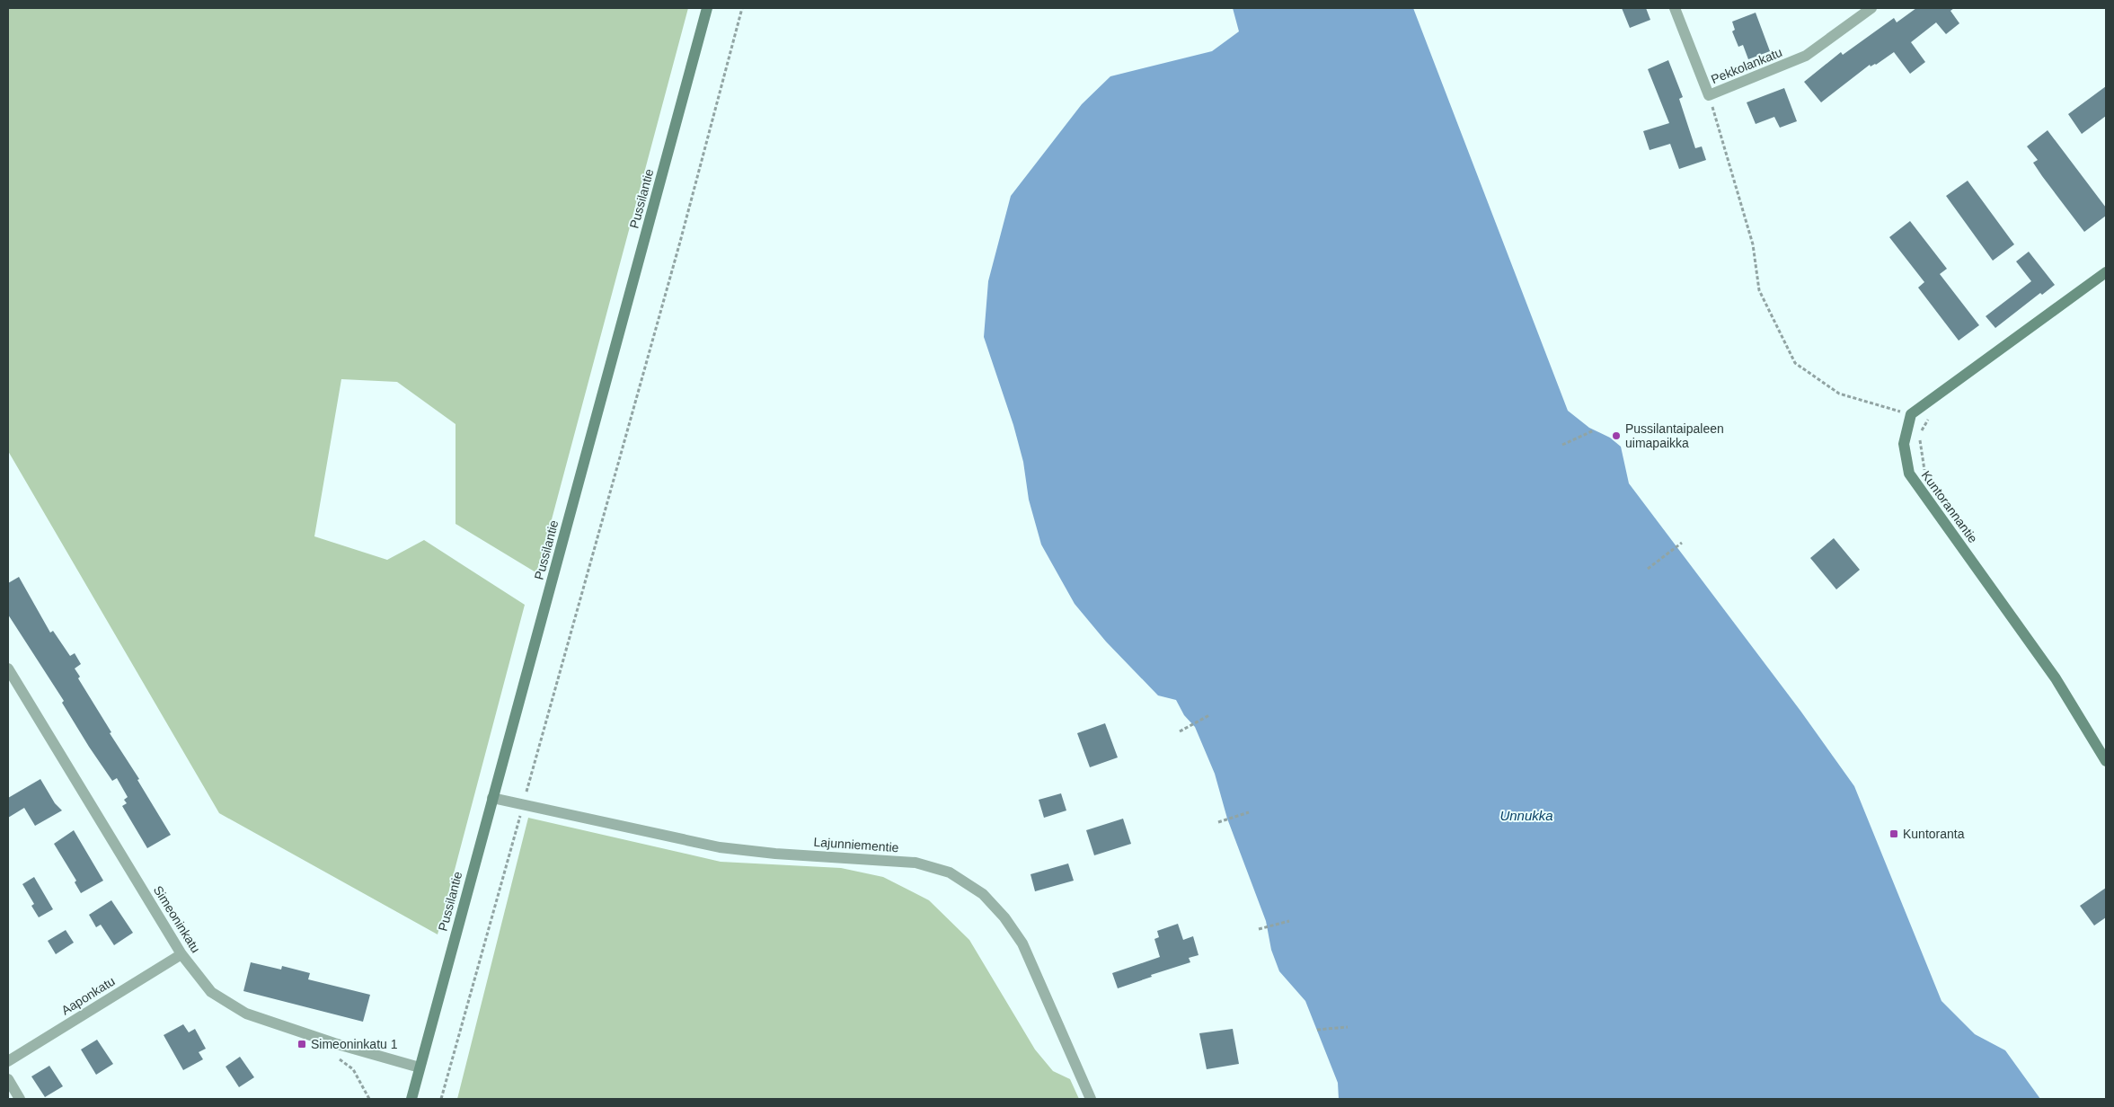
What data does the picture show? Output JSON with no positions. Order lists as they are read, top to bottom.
{
  "streets": {
    "street": [
      "Pekkolankatu",
      "Pussilantie",
      "Kuntorannantie",
      "Lajunniementie",
      "Simeoninkatu",
      "Aaponkatu"
    ]
  },
  "crossings": [
    ["Pussilantie", "Lajunniementie"],
    ["Pussilantie", "Simeoninkatu"],
    ["Simeoninkatu", "Aaponkatu"]
  ],
  "water": ["Unnukka"],
  "places": {
    "other": ["Pussilantaipaleen uimapaikka"],
    "transit": ["Kuntoranta", "Simeoninkatu 1"]
  }
}
